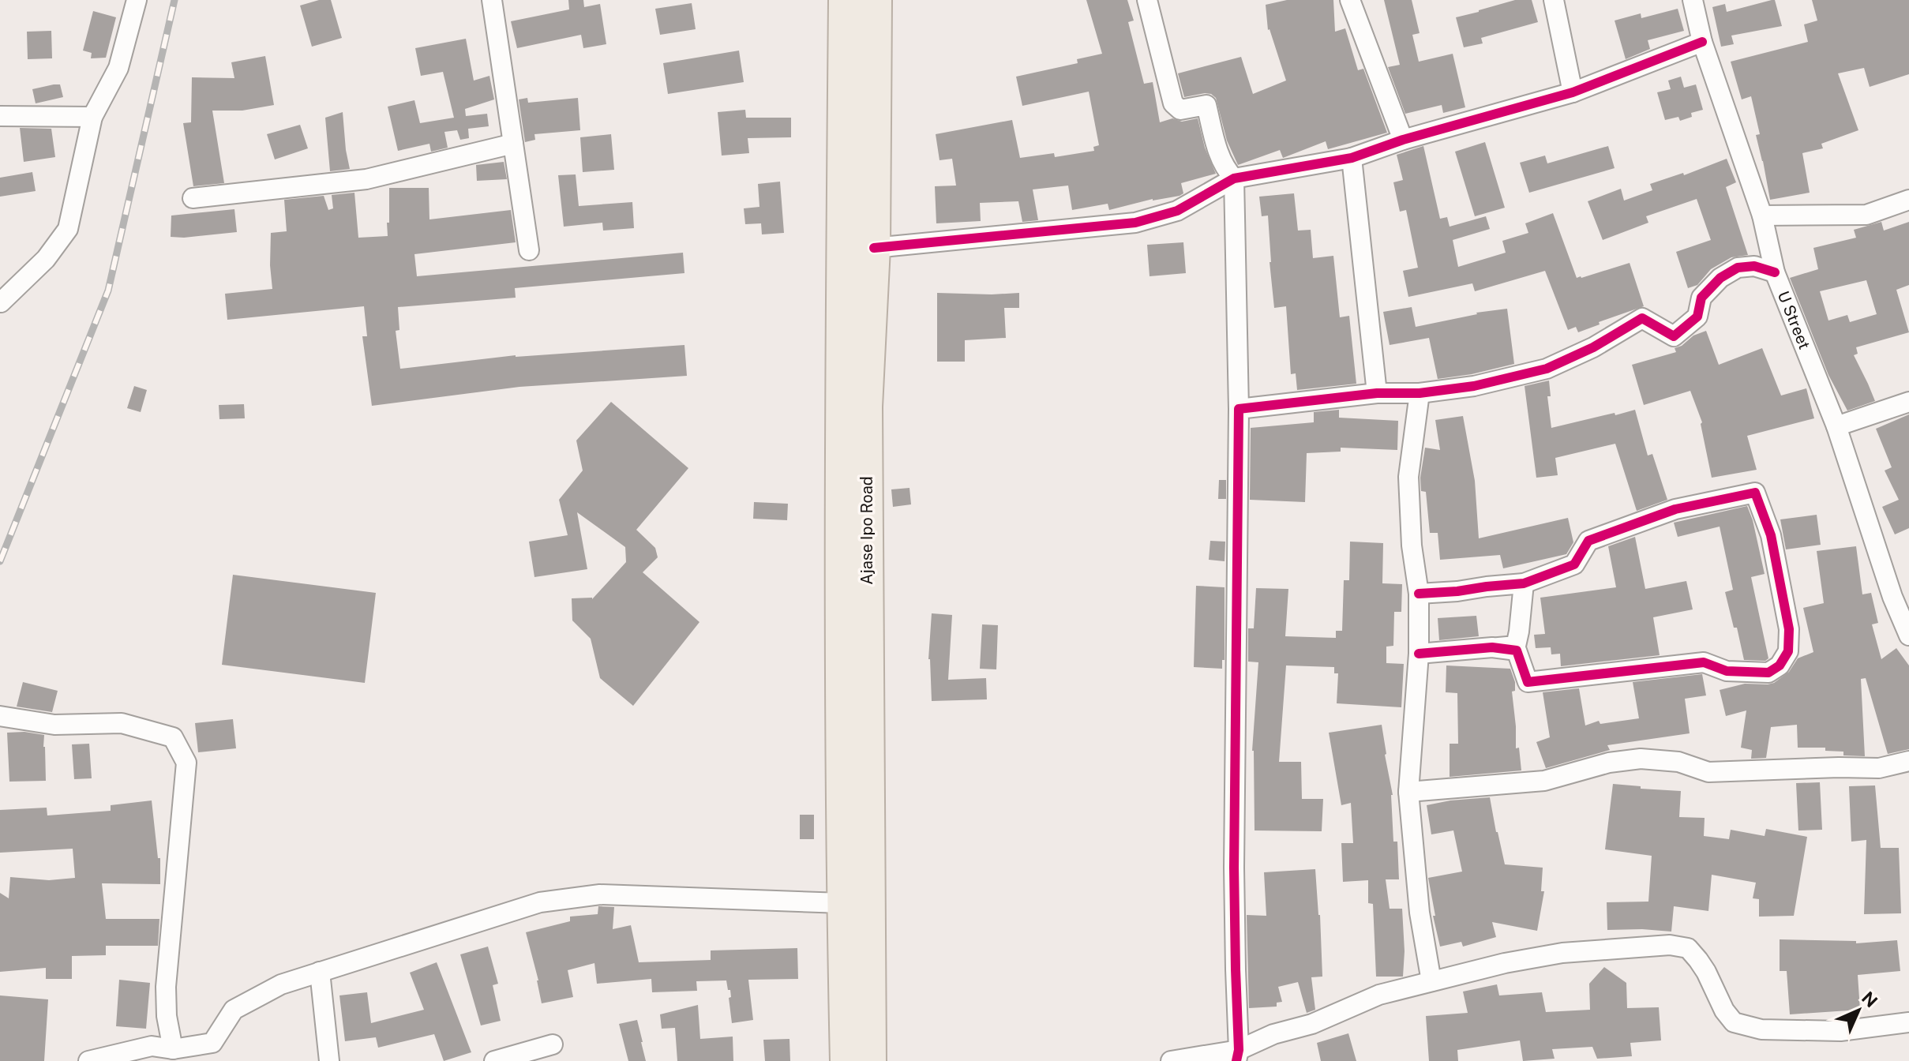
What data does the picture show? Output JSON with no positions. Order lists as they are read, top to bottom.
{
  "streets": {
    "highway": ["Ajase Ipo Road"],
    "street": ["U Street"]
  },
  "north": "top right"
}
